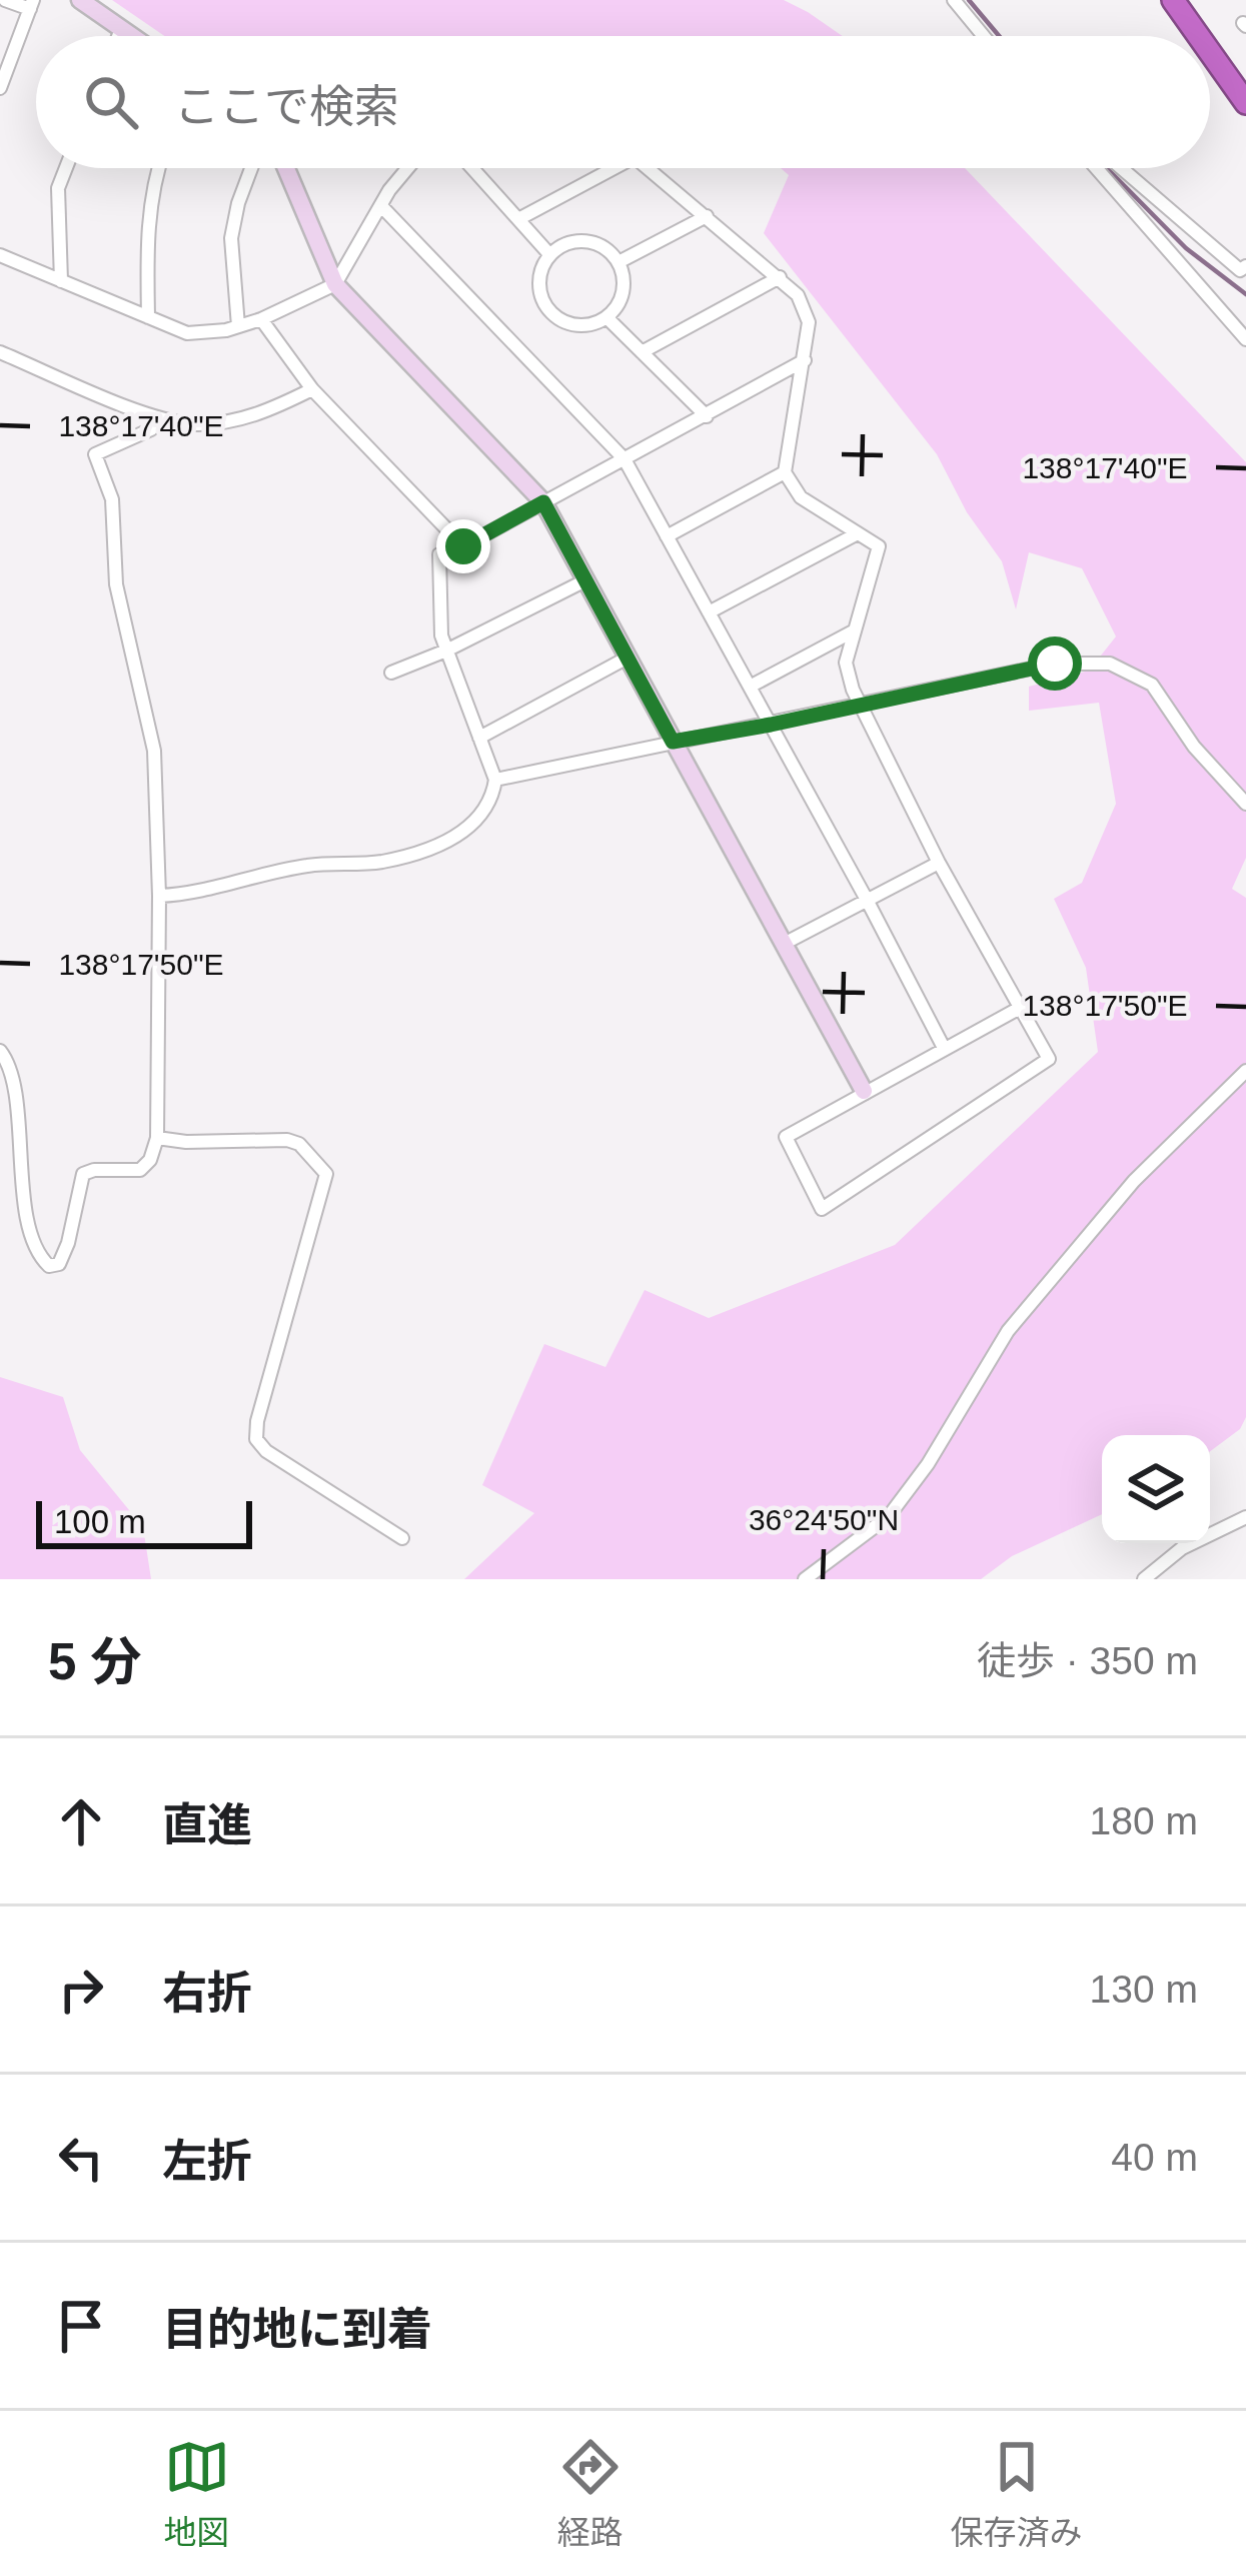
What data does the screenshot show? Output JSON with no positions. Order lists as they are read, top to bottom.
{
  "scale_bar": "100 m",
  "page": {
    "search": "ここで検索",
    "scale": "100 m",
    "heading": ["5 分", "徒歩 · 350 m"],
    "list": [
      ["直進", "180 m"],
      ["右折", "130 m"],
      ["左折", "40 m"],
      "目的地に到着"
    ],
    "nav": ["地図", "経路", "保存済み"]
  },
  "coordinates": ["138°17'40\"E", "138°17'50\"E", "36°24'50\"N"]
}
